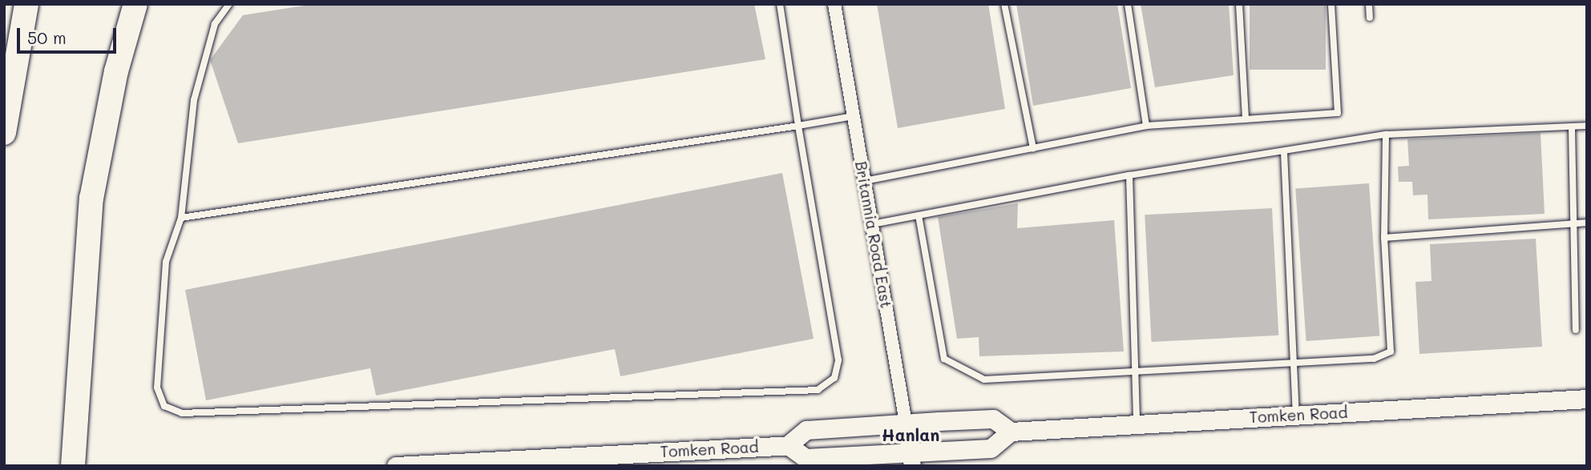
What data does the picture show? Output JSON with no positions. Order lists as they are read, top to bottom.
{
  "streets": {
    "main road": ["Tomken Road"],
    "street": ["Britannia Road East"]
  },
  "districts": ["Hanlan"],
  "scale_bar": "50 m"
}
